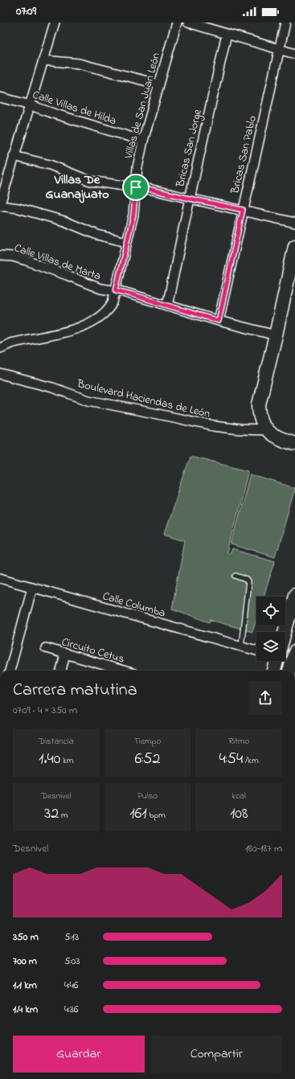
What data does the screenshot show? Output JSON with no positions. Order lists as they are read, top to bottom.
{
  "streets": {
    "street": [
      "Villas de San Juan León",
      "Calle Villas de Hilda",
      "Bricas San Jorge",
      "Bricas San Pablo",
      "Calle Villas de Marta",
      "Boulevard Haciendas de León",
      "Calle Columba",
      "Circuito Cetus"
    ]
  },
  "crossings": [
    ["Villas de San Juan León", "Calle Villas de Hilda"],
    ["Villas de San Juan León", "Calle Villas de Marta"],
    ["Bricas San Jorge", "Calle Villas de Marta"],
    ["Bricas San Pablo", "Calle Villas de Marta"]
  ],
  "districts": ["Villas De Guanajuato"],
  "page": {
    "status": "07:09",
    "heading": ["Carrera matutina", "07:09 · 4 × 350 m"],
    "stats": [
      ["Distancia", "1.40 km"],
      ["Tiempo", "6:52"],
      ["Ritmo", "4:54 /km"],
      ["Desnivel", "32 m"],
      ["Pulso", "161 bpm"],
      ["kcal", "108"]
    ],
    "chart": ["Desnivel", "180–187 m"],
    "list": [
      {
        "name": "350 m",
        "note": "5:13"
      },
      {
        "name": "700 m",
        "note": "5:03"
      },
      {
        "name": "1.1 km",
        "note": "4:46"
      },
      {
        "name": "1.4 km",
        "note": "4:36"
      }
    ],
    "buttons": ["Guardar", "Compartir"]
  }
}
